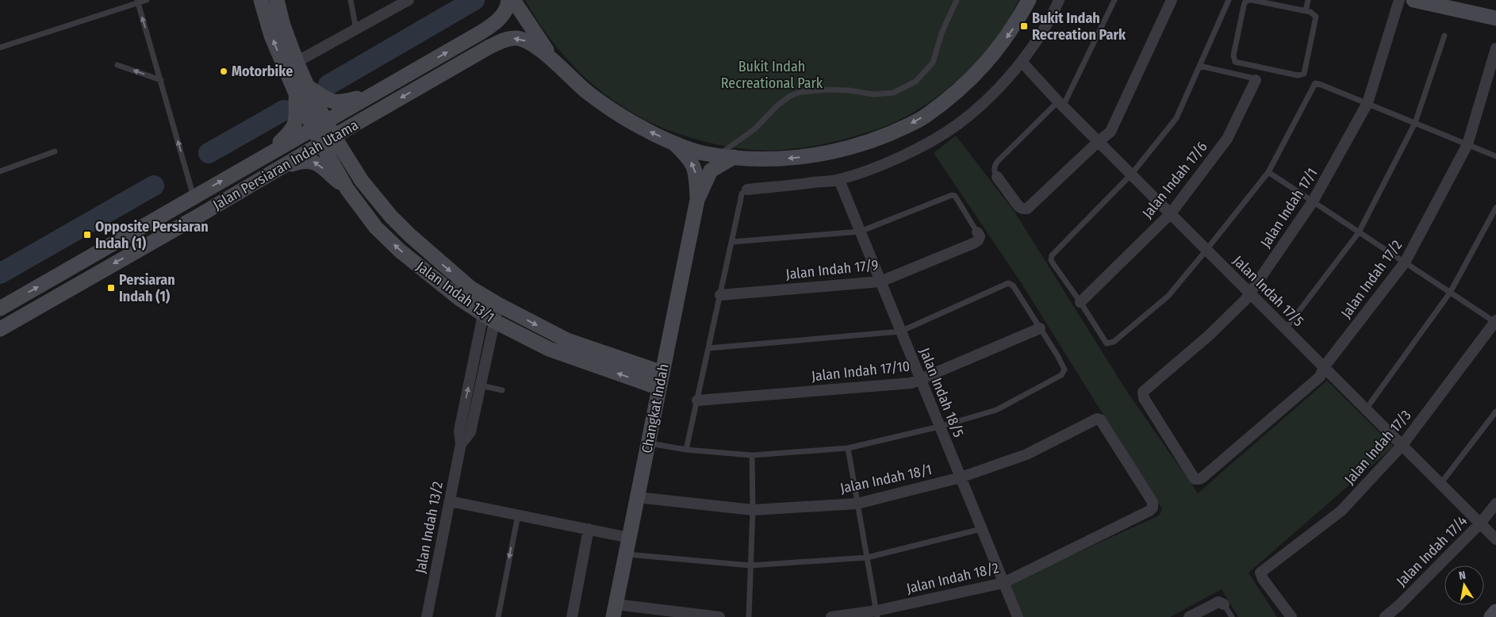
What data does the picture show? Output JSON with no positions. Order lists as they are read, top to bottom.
{
  "streets": {
    "main road": ["Jalan Persiaran Indah Utama", "Jalan Indah 13/1", "Changkat Indah"],
    "street": [
      "Jalan Indah 17/6",
      "Jalan Indah 17/1",
      "Jalan Indah 17/9",
      "Jalan Indah 17/2",
      "Jalan Indah 17/5",
      "Jalan Indah 17/10",
      "Jalan Indah 18/5",
      "Jalan Indah 17/3",
      "Jalan Indah 18/1",
      "Jalan Indah 13/2",
      "Jalan Indah 17/4",
      "Jalan Indah 18/2"
    ]
  },
  "crossings": [
    ["Jalan Persiaran Indah Utama", "Jalan Indah 13/1"],
    ["Jalan Persiaran Indah Utama", "Changkat Indah"],
    ["Jalan Indah 17/6", "Jalan Indah 17/5"],
    ["Jalan Indah 17/1", "Jalan Indah 17/2"],
    ["Jalan Indah 17/1", "Jalan Indah 17/5"],
    ["Jalan Indah 17/9", "Jalan Indah 18/5"],
    ["Jalan Indah 17/2", "Jalan Indah 17/5"],
    ["Jalan Indah 17/5", "Jalan Indah 17/3"],
    ["Jalan Indah 17/5", "Jalan Indah 17/4"],
    ["Jalan Indah 13/1", "Changkat Indah"],
    ["Jalan Indah 13/1", "Jalan Indah 13/2"],
    ["Jalan Indah 17/10", "Jalan Indah 18/5"],
    ["Jalan Indah 18/5", "Jalan Indah 18/1"],
    ["Jalan Indah 18/5", "Jalan Indah 18/2"],
    ["Changkat Indah", "Jalan Indah 18/1"],
    ["Jalan Indah 18/1", "Jalan Indah 18/2"]
  ],
  "parks": ["Bukit Indah Recreational Park"],
  "places": {
    "transit": ["Bukit Indah Recreation Park", "Opposite Persiaran Indah (1)", "Persiaran Indah (1)"],
    "other": ["Motorbike"]
  },
  "north": "top"
}
